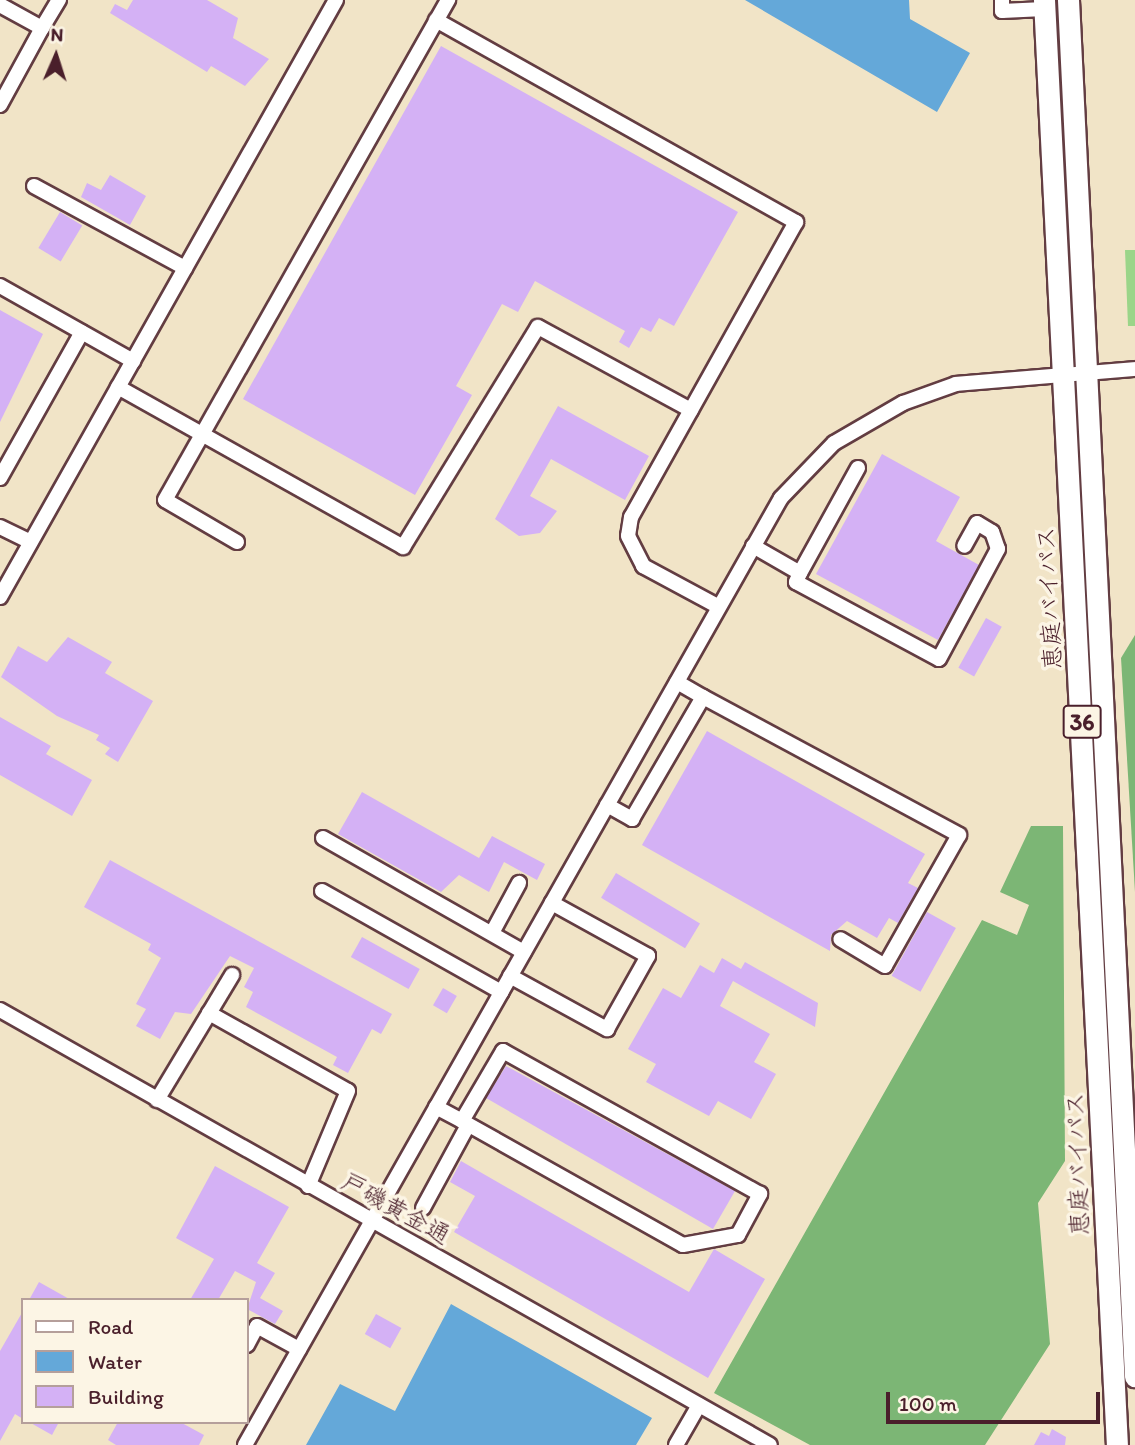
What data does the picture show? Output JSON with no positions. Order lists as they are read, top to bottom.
{
  "streets": {
    "highway": ["恵庭バイパス", "36"],
    "street": ["戸磯黄金通"]
  },
  "legend": ["Road", "Water", "Building"],
  "scale_bar": "100 m",
  "north": "top"
}
